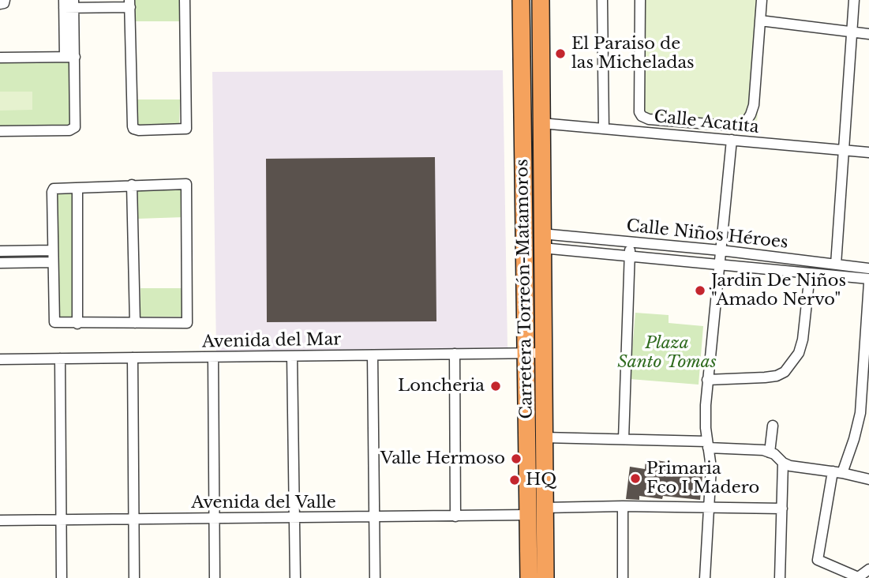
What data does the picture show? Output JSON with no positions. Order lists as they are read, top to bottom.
{
  "streets": {
    "highway": ["Carretera Torreón-Matamoros"],
    "street": [
      "Calle Acatita",
      "Calle Niños Héroes",
      "Avenida del Mar",
      "Avenida del Valle"
    ]
  },
  "crossings": [
    ["Carretera Torreón-Matamoros", "Avenida del Mar"],
    ["Carretera Torreón-Matamoros", "Avenida del Valle"]
  ],
  "parks": ["Plaza Santo Tomas"],
  "places": [
    "El Paraiso de las Micheladas",
    "Jardin De Niños \"Amado Nervo\"",
    "Loncheria",
    "Valle Hermoso",
    "Primaria Fco I Madero",
    "HQ"
  ]
}
